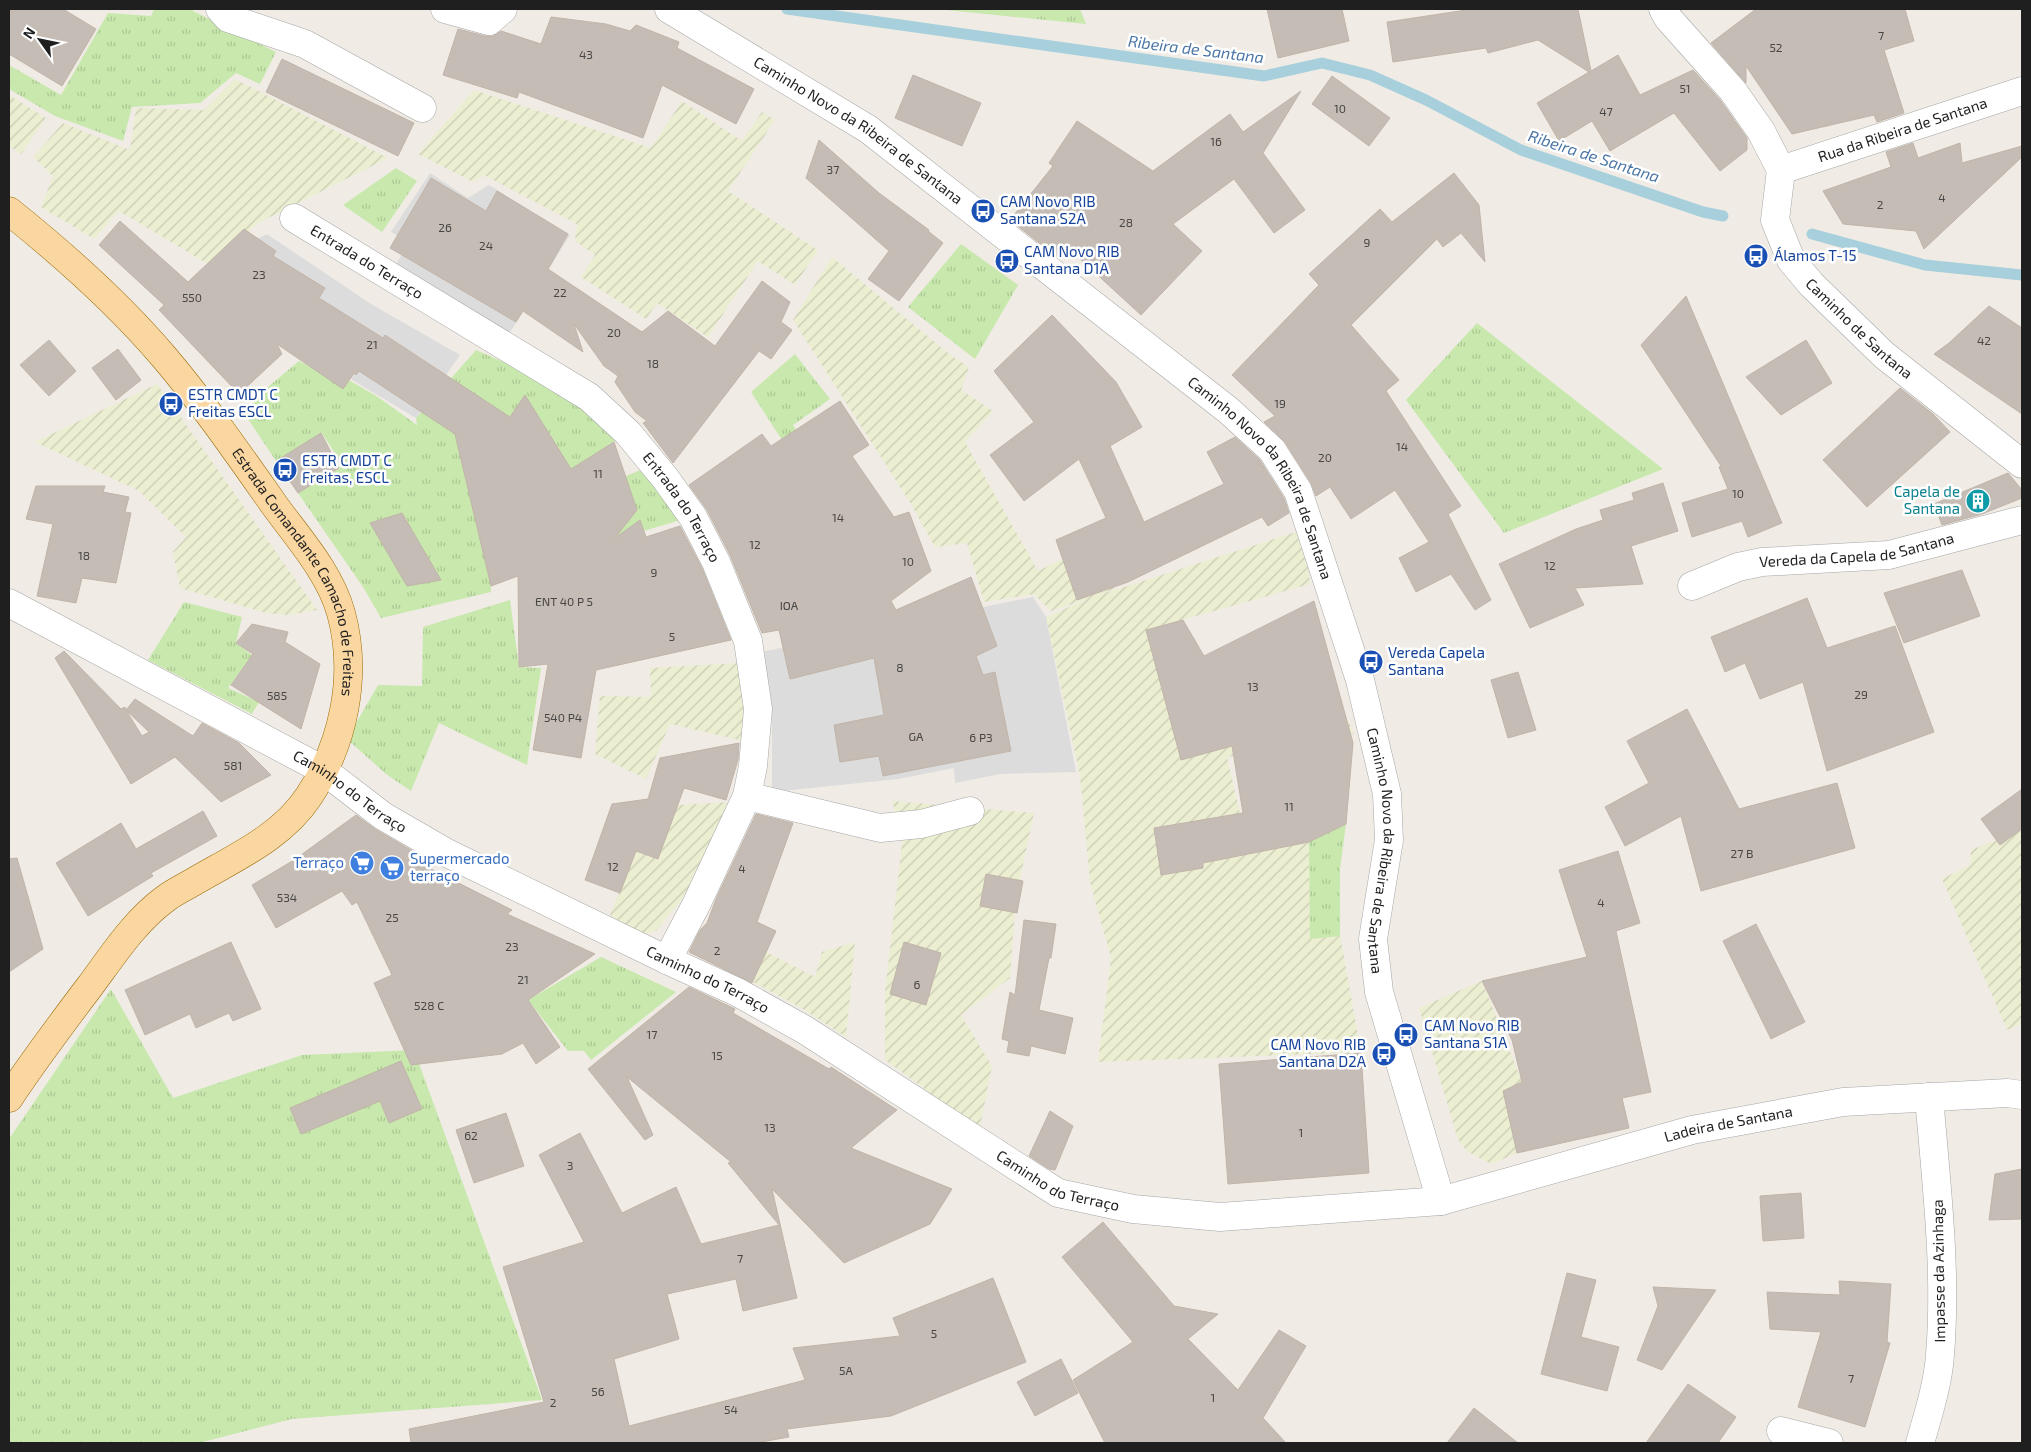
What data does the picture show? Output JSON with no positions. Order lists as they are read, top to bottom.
{
  "streets": {
    "main road": ["Estrada Comandante Camacho de Freitas"],
    "street": [
      "Rua da Ribeira de Santana",
      "Caminho Novo da Ribeira de Santana",
      "Entrada do Terraço",
      "Caminho de Santana",
      "Vereda da Capela de Santana",
      "Caminho do Terraço",
      "Ladeira de Santana",
      "Impasse da Azinhaga"
    ]
  },
  "crossings": [
    ["Rua da Ribeira de Santana", "Caminho de Santana"],
    ["Caminho Novo da Ribeira de Santana", "Caminho do Terraço"],
    ["Caminho Novo da Ribeira de Santana", "Ladeira de Santana"],
    ["Entrada do Terraço", "Caminho do Terraço"],
    ["Estrada Comandante Camacho de Freitas", "Caminho do Terraço"],
    ["Caminho do Terraço", "Ladeira de Santana"],
    ["Ladeira de Santana", "Impasse da Azinhaga"]
  ],
  "water": ["Ribeira de Santana"],
  "places": {
    "bus stop": [
      "CAM Novo RIB Santana S2A",
      "Álamos T-15",
      "CAM Novo RIB Santana D1A",
      "ESTR CMDT C Freitas ESCL",
      "ESTR CMDT C Freitas, ESCL",
      "Vereda Capela Santana",
      "CAM Novo RIB Santana S1A",
      "CAM Novo RIB Santana D2A"
    ],
    "building": ["Capela de Santana"],
    "supermarket": ["Terraço", "Supermercado terraço"]
  },
  "house_numbers": [
    "7",
    "52",
    "43",
    "51",
    "10",
    "47",
    "16",
    "37",
    "4",
    "2",
    "28",
    "26",
    "9",
    "24",
    "23",
    "22",
    "550",
    "20",
    "42",
    "21",
    "18",
    "19",
    "14",
    "20",
    "11",
    "10",
    "14",
    "12",
    "18",
    "10",
    "12",
    "9",
    "ENT 40 P 5",
    "IOA",
    "5",
    "8",
    "13",
    "29",
    "585",
    "540 P4",
    "GA",
    "6 P3",
    "581",
    "11",
    "27 B",
    "12",
    "4",
    "534",
    "4",
    "25",
    "23",
    "2",
    "21",
    "6",
    "528 C",
    "17",
    "15",
    "13",
    "1",
    "62",
    "3",
    "7",
    "5",
    "5A",
    "7",
    "56",
    "1",
    "2",
    "54"
  ],
  "north": "top left"
}
